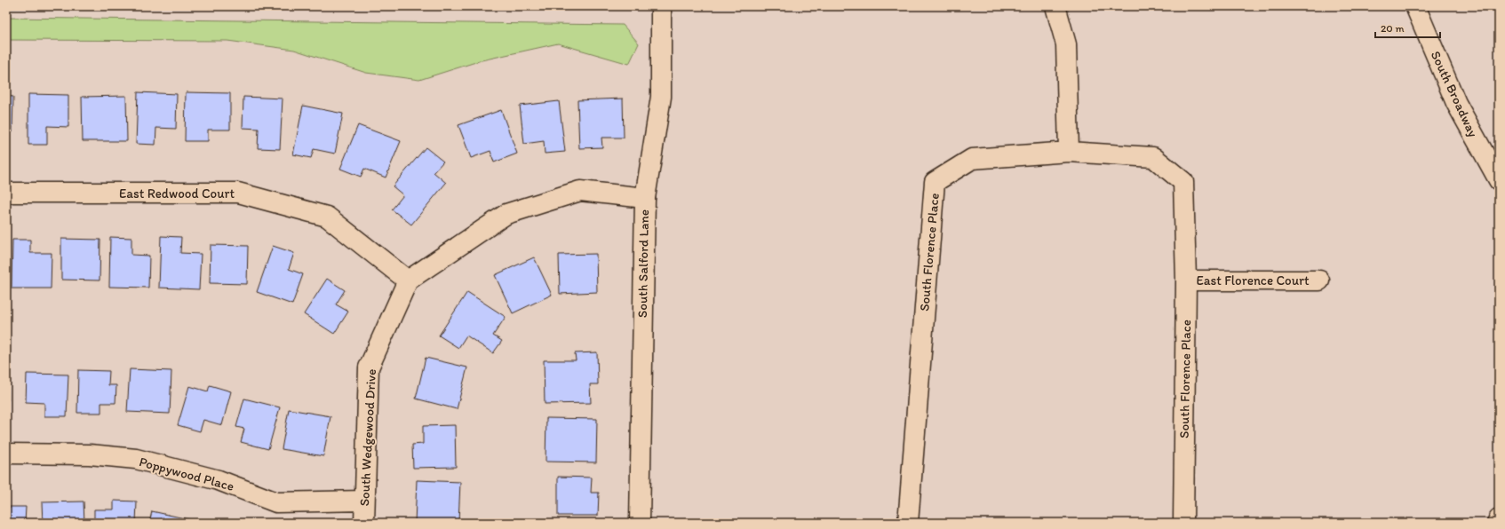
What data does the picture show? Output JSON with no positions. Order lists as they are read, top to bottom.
{
  "streets": {
    "street": [
      "South Broadway",
      "East Redwood Court",
      "South Florence Place",
      "South Salford Lane",
      "East Florence Court",
      "South Wedgewood Drive",
      "Poppywood Place"
    ]
  },
  "crossings": [
    ["East Redwood Court", "South Wedgewood Drive"],
    ["South Florence Place", "East Florence Court"],
    ["South Wedgewood Drive", "Poppywood Place"]
  ],
  "scale_bar": "20 m"
}
